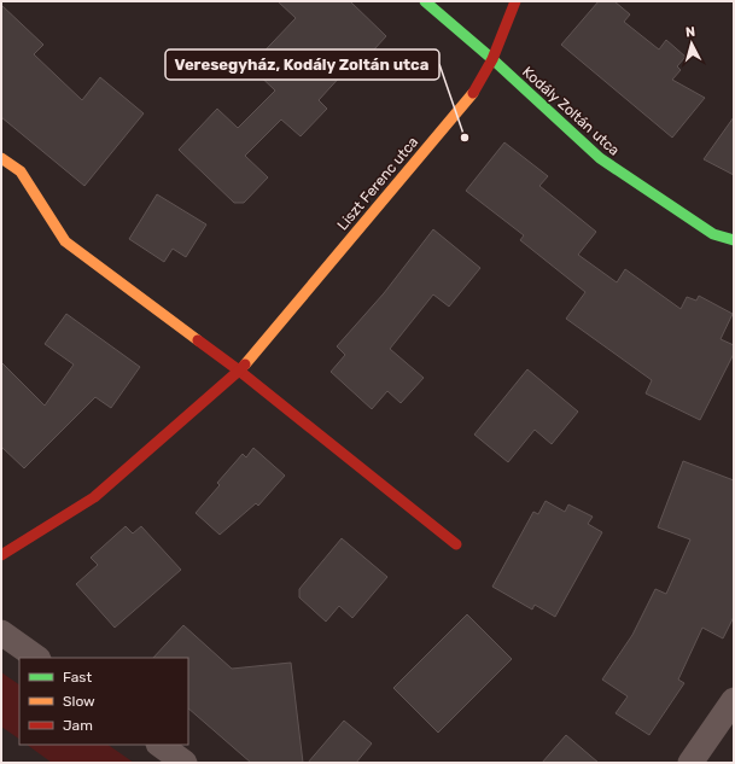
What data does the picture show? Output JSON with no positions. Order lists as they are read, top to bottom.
{
  "streets": {
    "street": ["Kodály Zoltán utca", "Liszt Ferenc utca"]
  },
  "crossings": [
    ["Kodály Zoltán utca", "Liszt Ferenc utca"]
  ],
  "places": ["Veresegyház, Kodály Zoltán utca"],
  "legend": ["Fast", "Slow", "Jam"],
  "north": "top"
}
